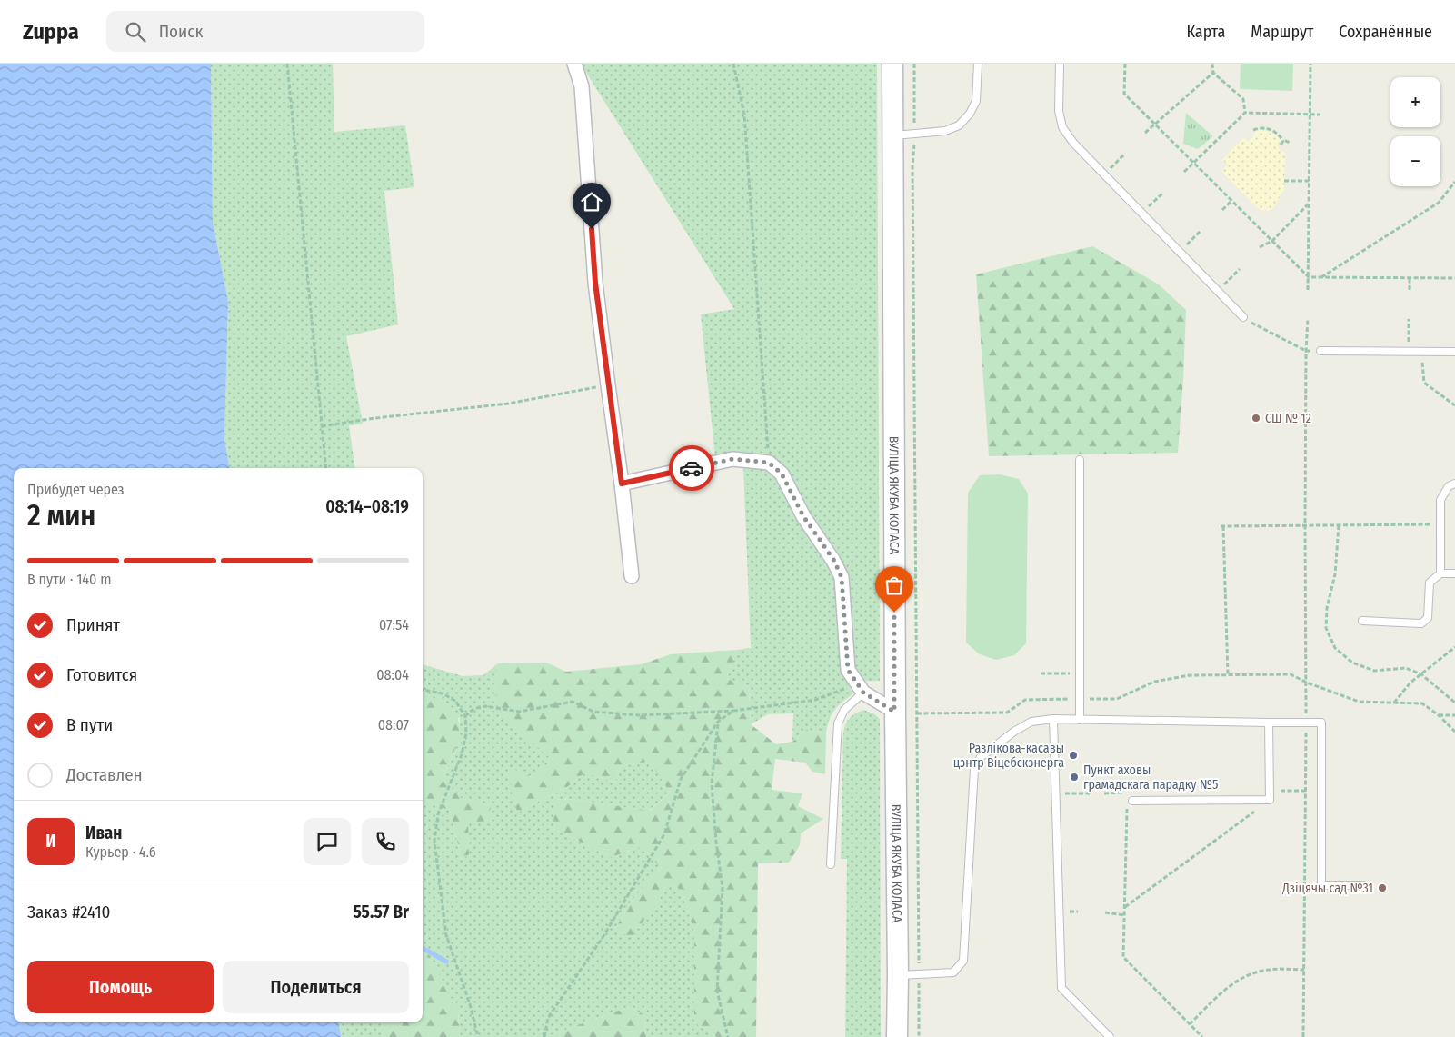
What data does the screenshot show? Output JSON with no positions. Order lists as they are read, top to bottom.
{
  "streets": {
    "street": ["ВУЛІЦА ЯКУБА КОЛАСА"]
  },
  "places": [
    "СШ № 12",
    "Разлікова-касавы цэнтр Віцебскэнерга",
    "Пункт аховы грамадскага парадку №5",
    "Дзіцячы сад №31"
  ],
  "page": {
    "header": "Zuppa",
    "search": "Поиск",
    "nav": ["Карта", "Маршрут", "Сохранённые"],
    "map_buttons": ["+", "−"],
    "heading": ["2 мин", "Прибудет через", "08:14–08:19"],
    "panel": [
      "Иван",
      "Курьер · 4.6",
      "Заказ #2410",
      "55.57 Br"
    ],
    "bar": "В пути · 140 m",
    "list": [
      ["Принят", "07:54"],
      ["Готовится", "08:04"],
      ["В пути", "08:07"],
      "Доставлен"
    ],
    "round": "И",
    "buttons": ["Помощь", "Поделиться"]
  }
}
